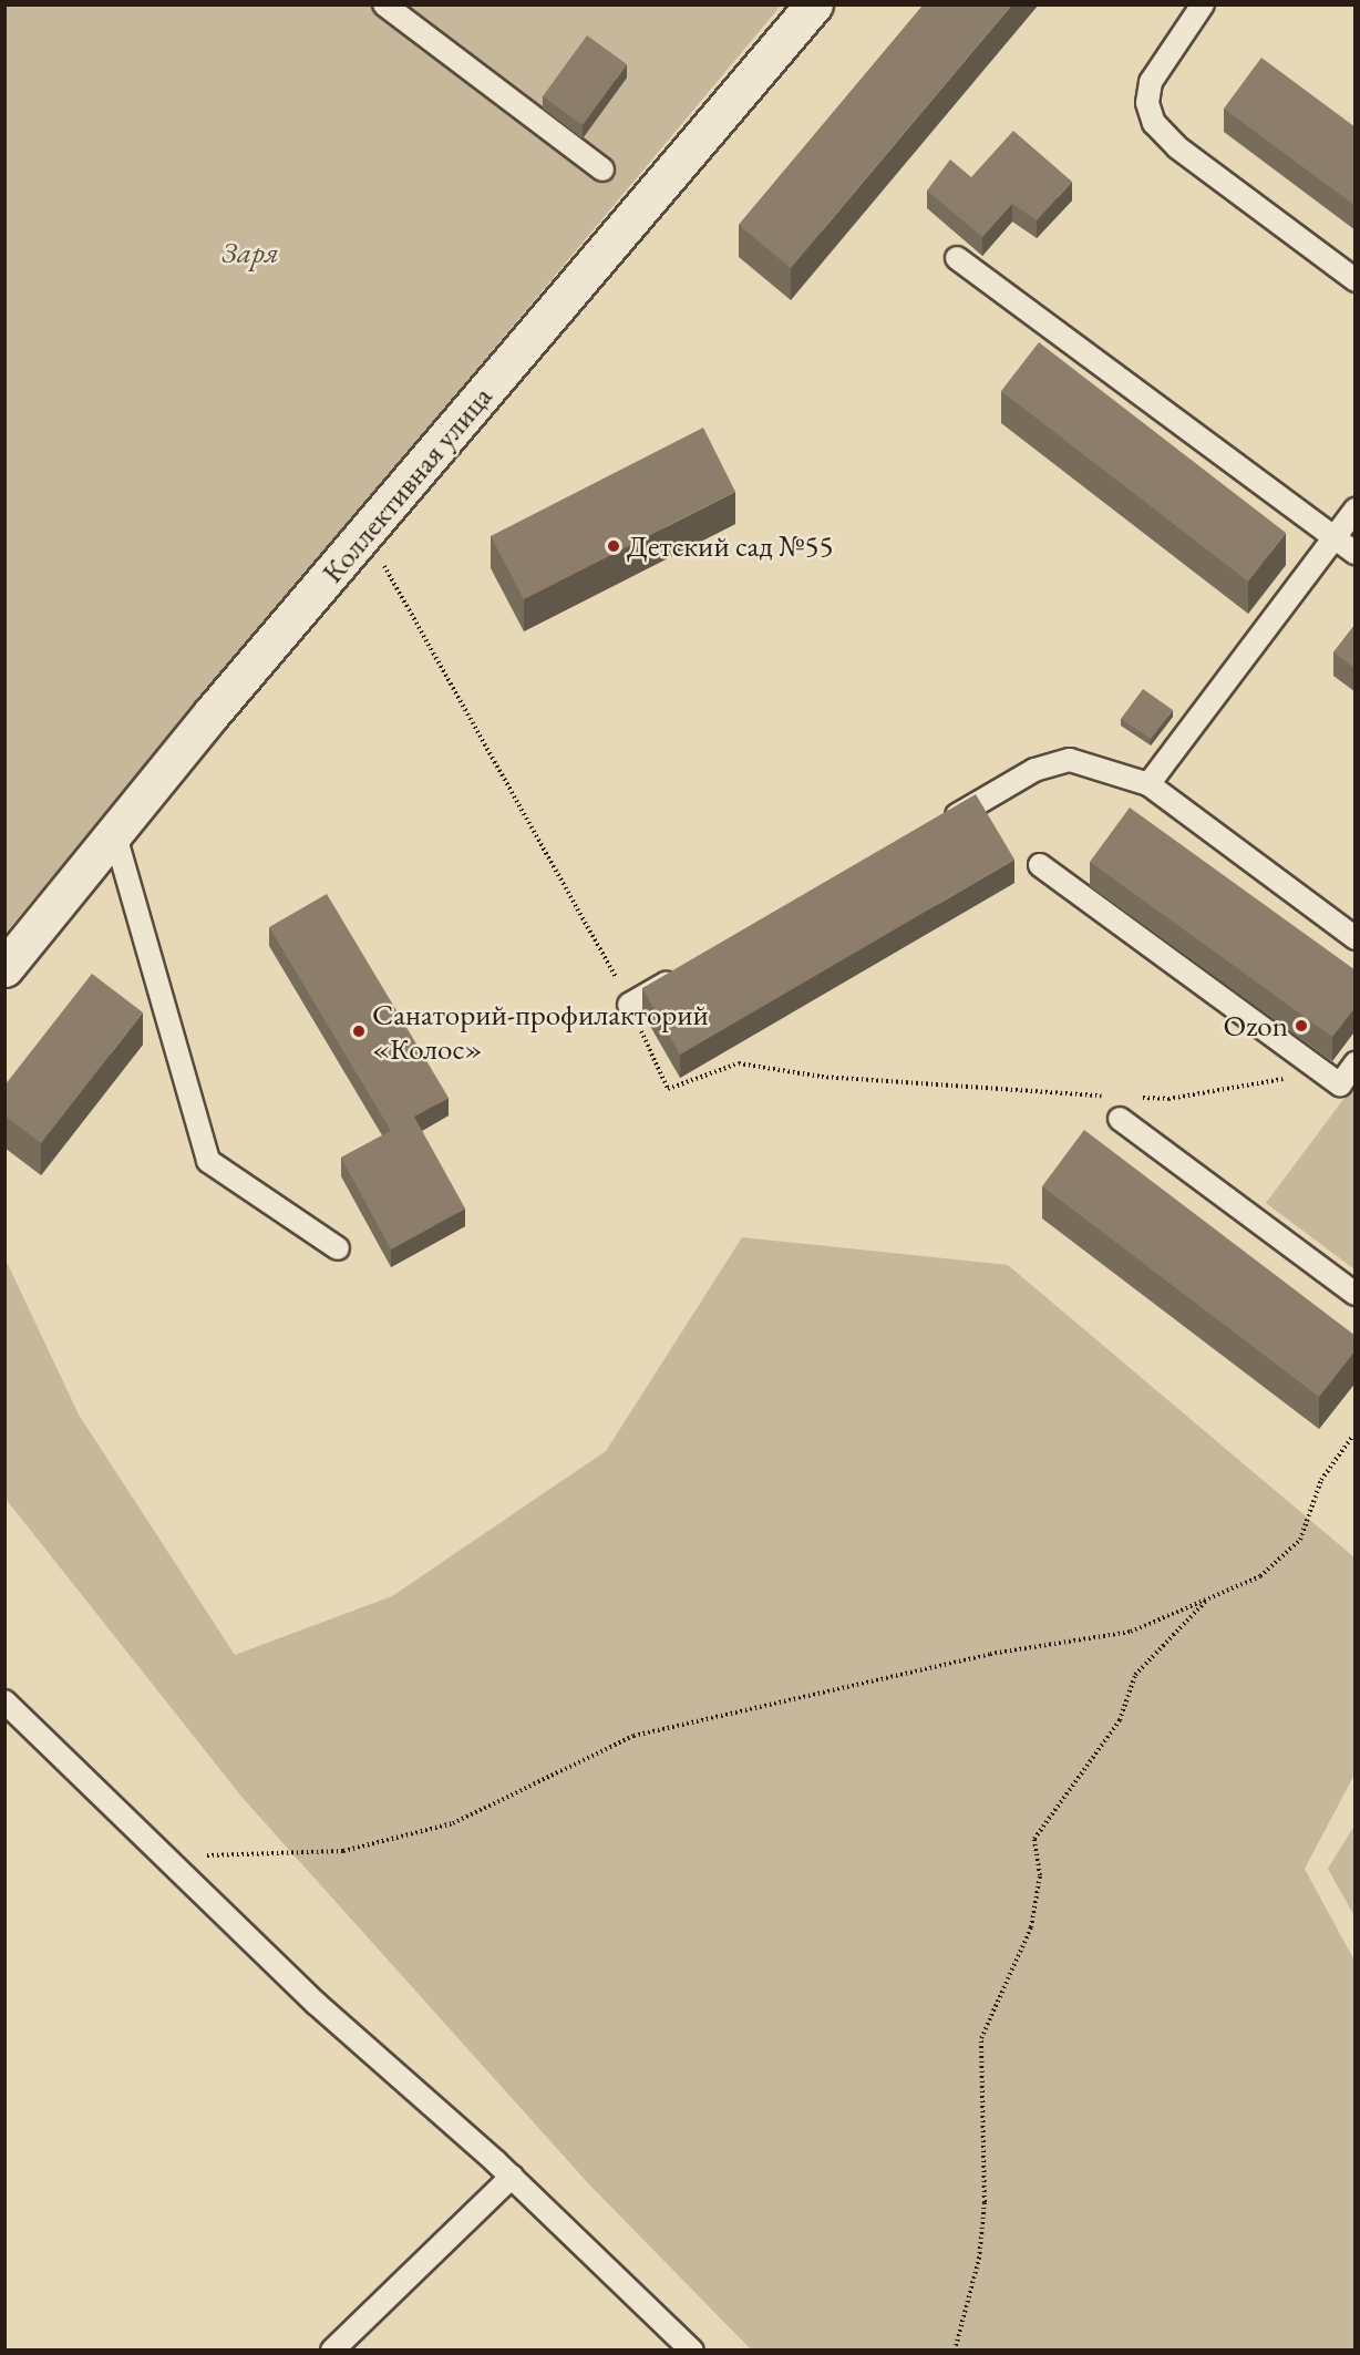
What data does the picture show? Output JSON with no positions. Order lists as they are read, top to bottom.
{
  "streets": {
    "street": ["Коллективная улица"]
  },
  "parks": ["Заря"],
  "places": ["Детский сад №55", "Ozon", "Санаторий-профилакторий «Колос»"]
}
